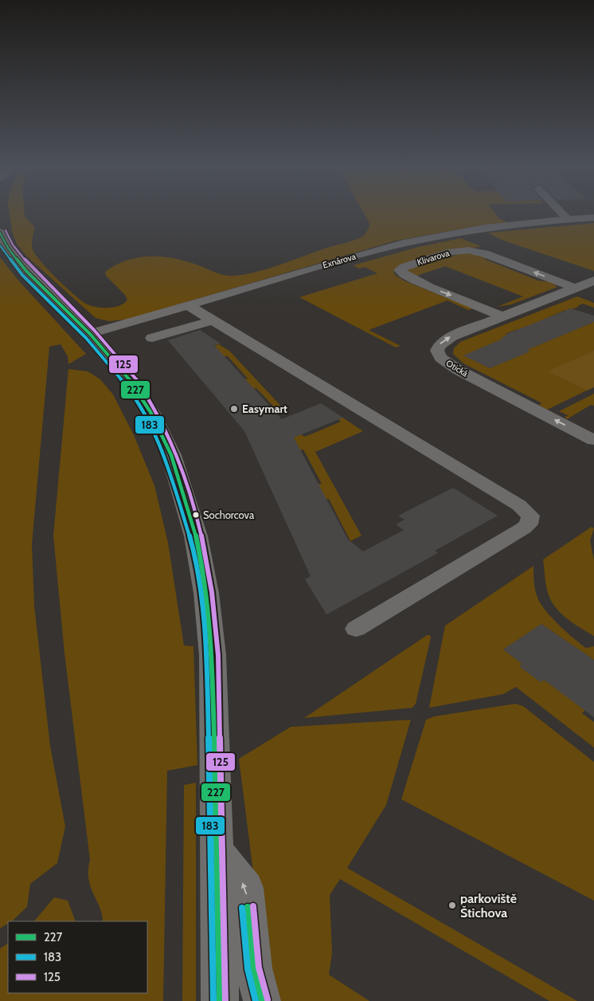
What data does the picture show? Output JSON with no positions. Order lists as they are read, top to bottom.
{
  "streets": {
    "street": ["Klivarova", "Exnárova", "Otická"]
  },
  "crossings": [
    ["Klivarova", "Otická"]
  ],
  "places": ["Easymart", "Sochorcova", "parkoviště Štichova"],
  "lines": ["transit line 125", "transit line 227", "transit line 183"],
  "legend": ["227", "183", "125"]
}
